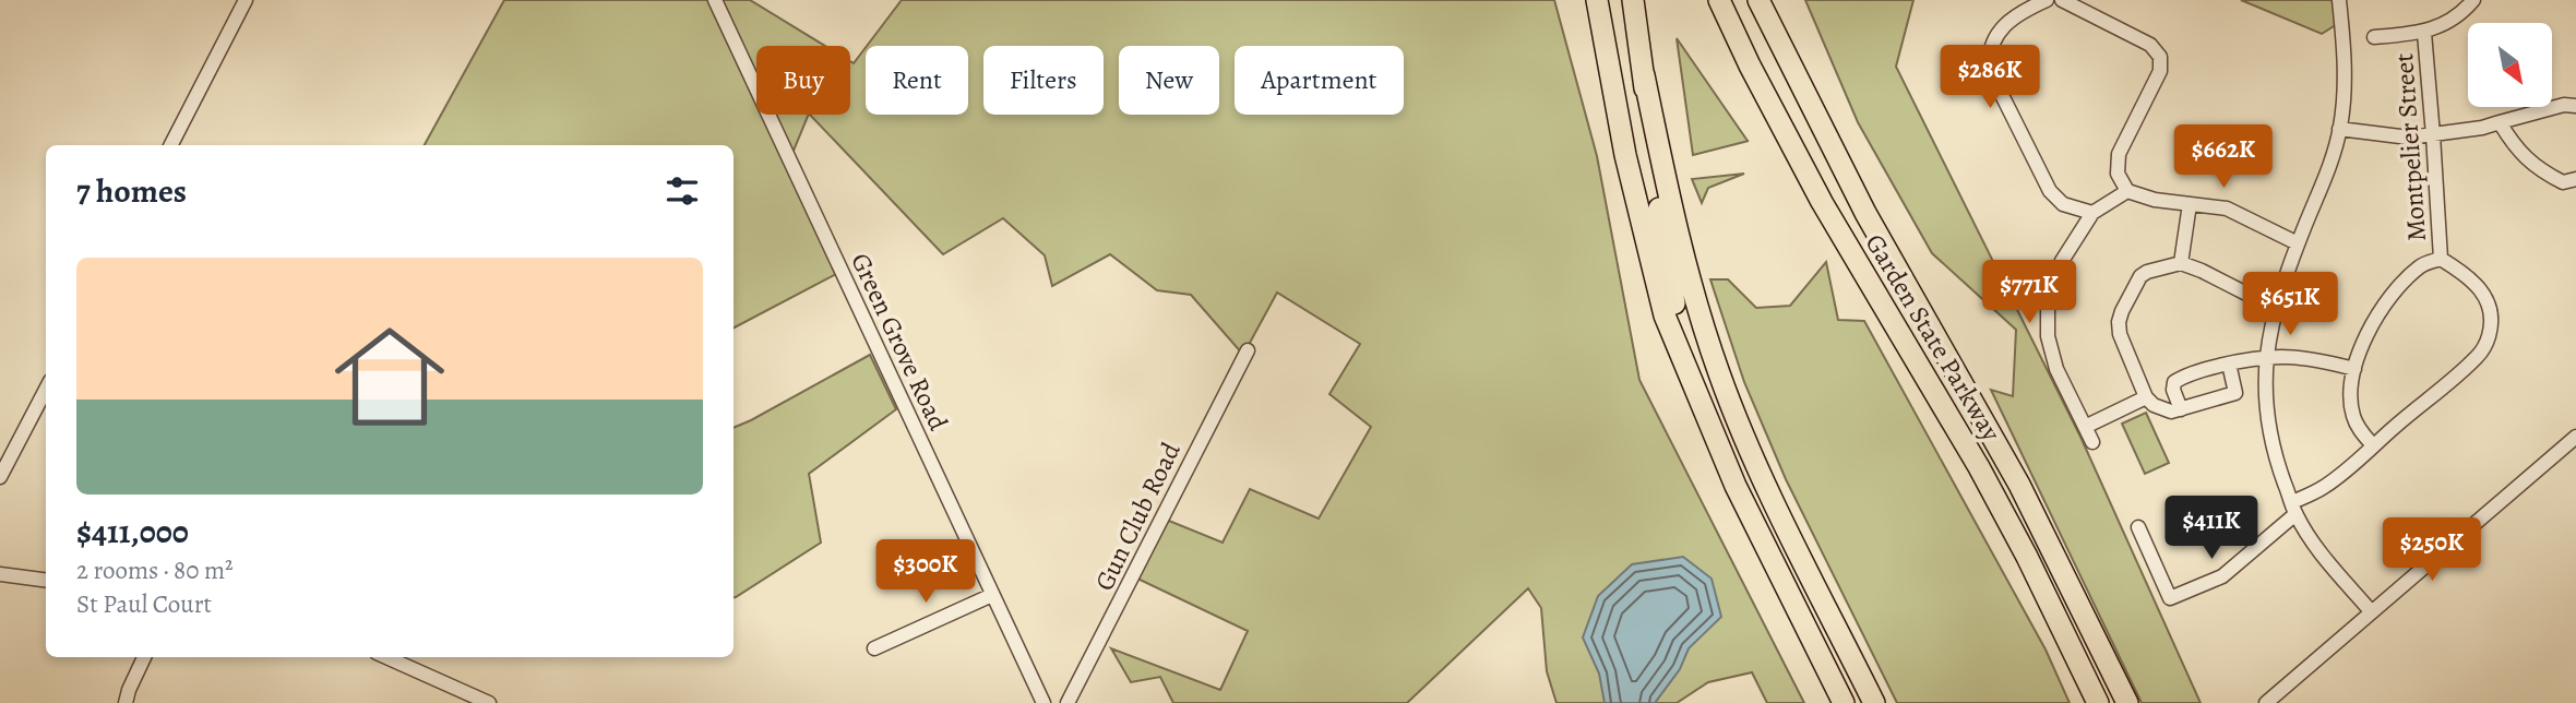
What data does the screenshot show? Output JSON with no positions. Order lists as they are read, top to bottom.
{
  "streets": {
    "highway": ["Garden State Parkway"],
    "street": ["Montpelier Street", "Green Grove Road", "Gun Club Road"]
  },
  "north": "bottom right",
  "page": {
    "price": [
      "$286K",
      "$662K",
      "$771K",
      "$651K",
      "$411K",
      "$250K",
      "$300K"
    ],
    "chip": [
      "Buy",
      "Rent",
      "Filters",
      "New",
      "Apartment"
    ],
    "heading": "7 homes",
    "list": [
      {
        "name": "$411,000",
        "note": "2 rooms · 80 m² · St Paul Court"
      }
    ]
  }
}
